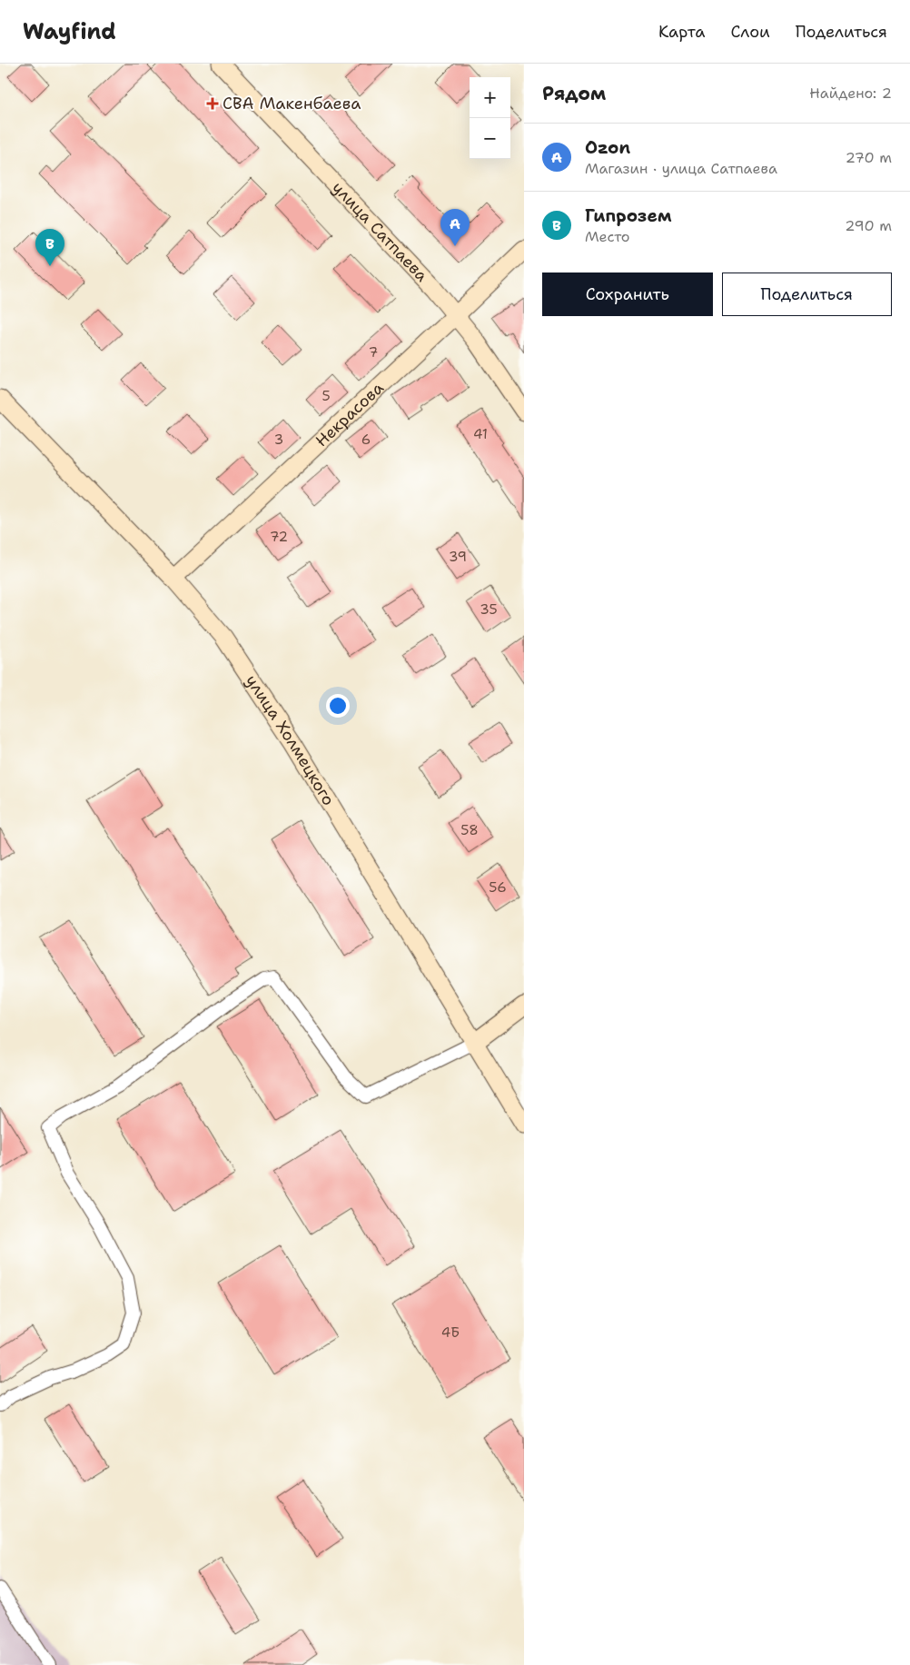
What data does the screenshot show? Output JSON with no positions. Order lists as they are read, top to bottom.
{
  "streets": {
    "street": ["улица Сатпаева", "Некрасова", "улица Холмецкого"]
  },
  "crossings": [
    ["улица Сатпаева", "Некрасова"],
    ["Некрасова", "улица Холмецкого"]
  ],
  "places": {
    "health": ["СВА Макенбаева"]
  },
  "house_numbers": [
    "7",
    "5",
    "41",
    "3",
    "6",
    "72",
    "39",
    "35",
    "58",
    "56",
    "4Б"
  ],
  "page": {
    "header": "Wayfind",
    "nav": ["Карта", "Слои", "Поделиться"],
    "heading": ["Рядом", "Найдено: 2"],
    "map_buttons": ["+", "−"],
    "list": [
      {
        "mark": "A",
        "name": "Ozon",
        "note": "Магазин · улица Сатпаева",
        "value": "270 m"
      },
      {
        "mark": "B",
        "name": "Гипрозем",
        "note": "Место",
        "value": "290 m"
      }
    ],
    "pins": ["A", "B"],
    "buttons": ["Сохранить", "Поделиться"]
  }
}
